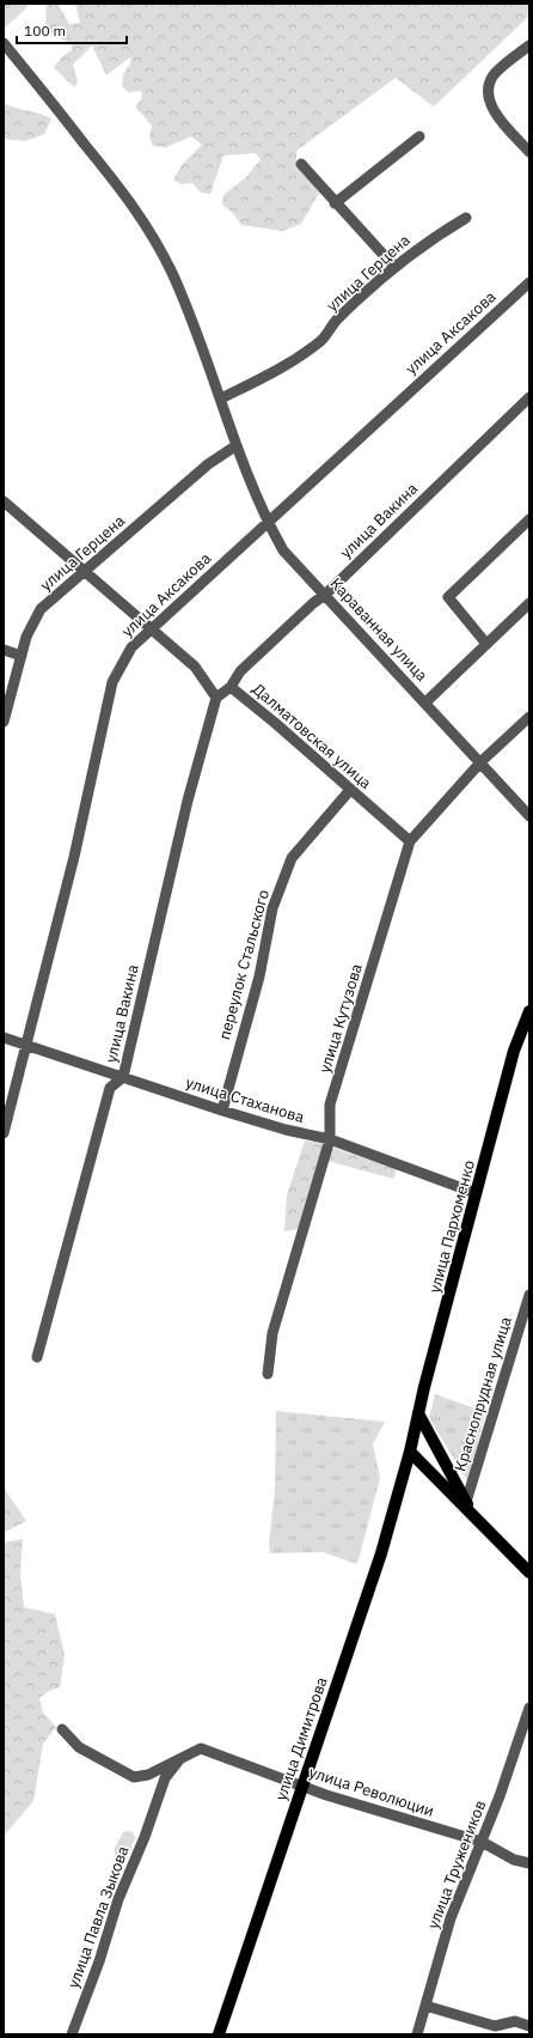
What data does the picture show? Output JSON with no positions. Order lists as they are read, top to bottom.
{
  "streets": {
    "main road": ["улица Пархоменко", "улица Димитрова"],
    "street": [
      "улица Герцена",
      "улица Аксакова",
      "улица Вакина",
      "Караванная улица",
      "Далматовская улица",
      "переулок Стальского",
      "улица Кутузова",
      "улица Стаханова",
      "Краснопрудная улица",
      "улица Революции",
      "улица Тружеников",
      "улица Павла Зыкова"
    ]
  },
  "crossings": [
    ["улица Герцена", "Караванная улица"],
    ["улица Аксакова", "Караванная улица"],
    ["улица Аксакова", "улица Стаханова"],
    ["улица Вакина", "Караванная улица"],
    ["улица Вакина", "Далматовская улица"],
    ["улица Вакина", "улица Стаханова"],
    ["Караванная улица", "улица Кутузова"],
    ["Далматовская улица", "переулок Стальского"],
    ["Далматовская улица", "улица Кутузова"],
    ["переулок Стальского", "улица Стаханова"],
    ["улица Кутузова", "улица Стаханова"],
    ["улица Стаханова", "улица Пархоменко"],
    ["улица Пархоменко", "улица Димитрова"],
    ["улица Димитрова", "улица Революции"],
    ["улица Революции", "улица Тружеников"],
    ["улица Революции", "улица Павла Зыкова"]
  ],
  "scale_bar": "100 m"
}
